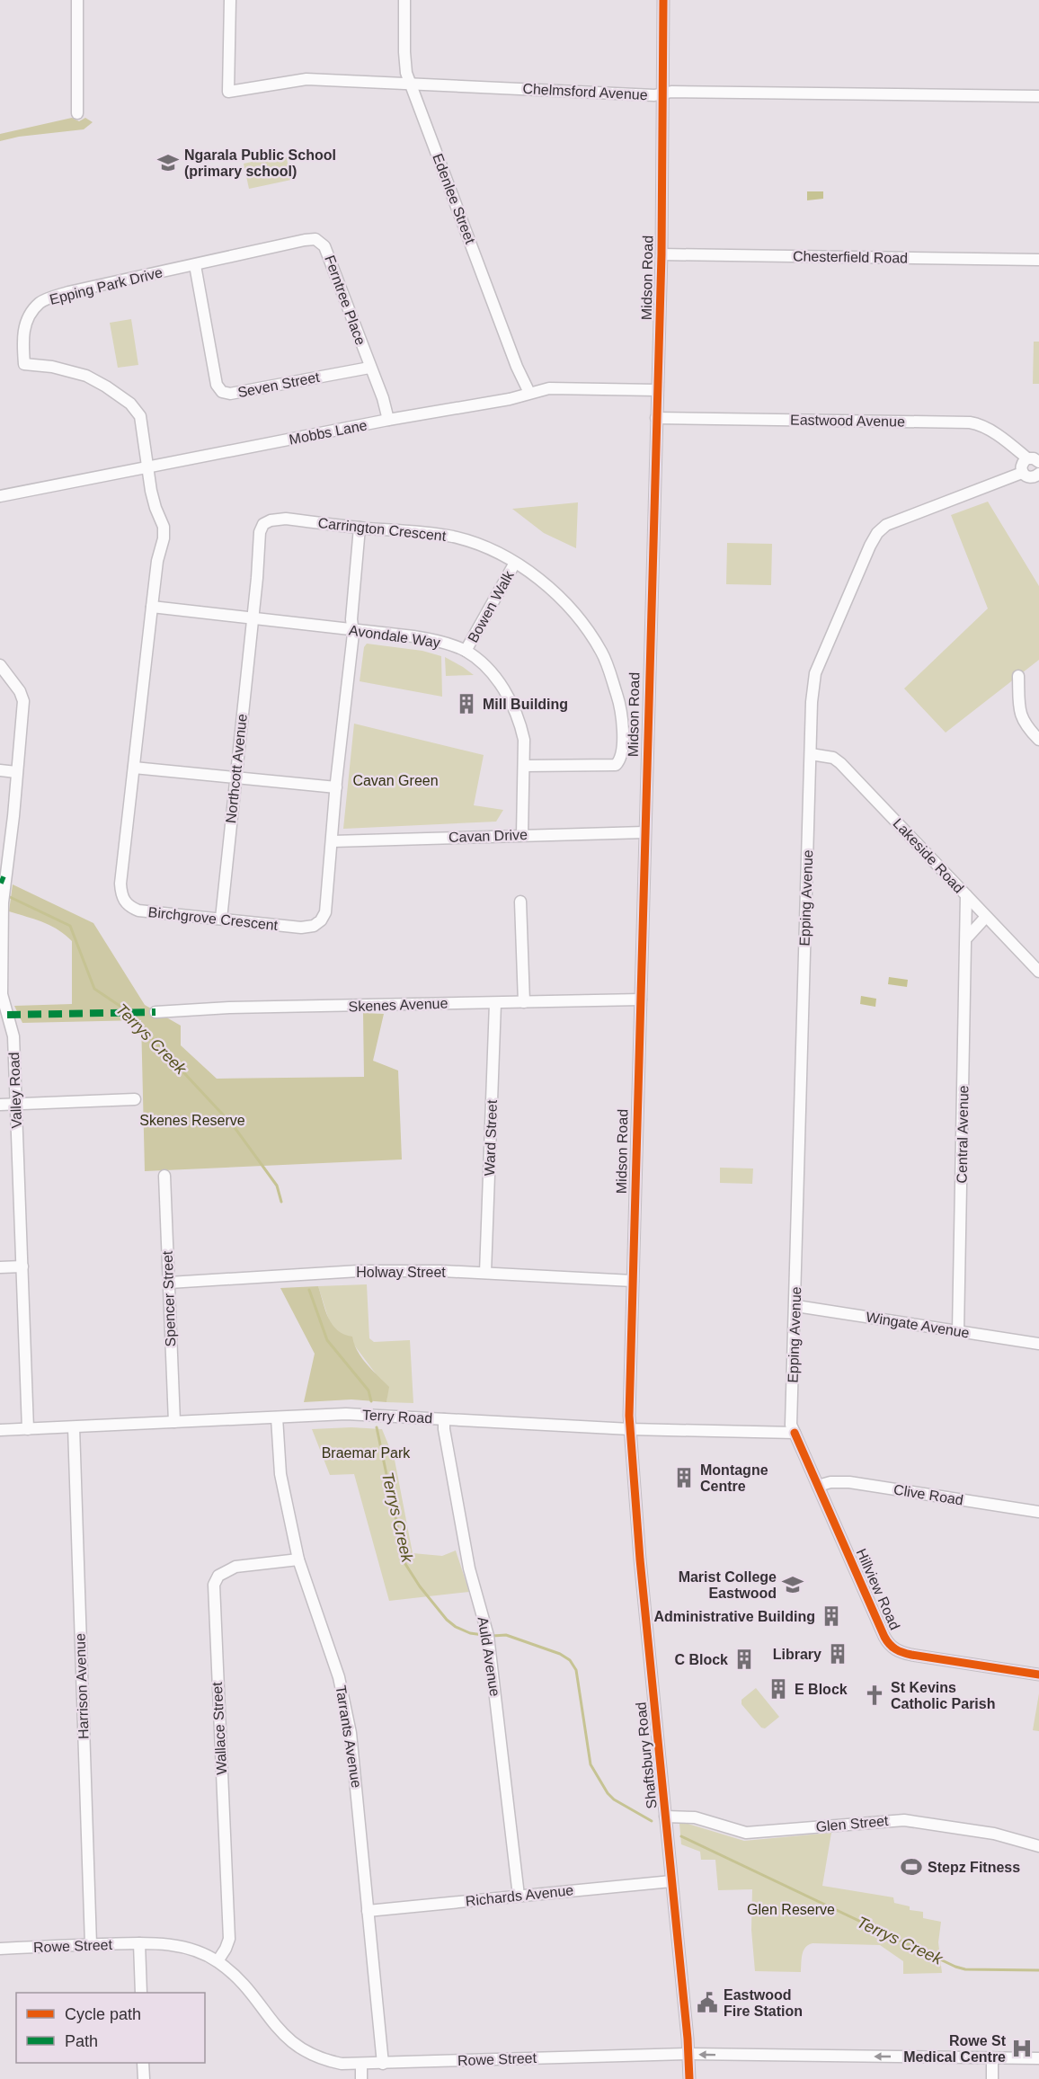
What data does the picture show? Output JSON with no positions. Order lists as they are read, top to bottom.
{
  "streets": {
    "street": [
      "Chelmsford Avenue",
      "Edenlee Street",
      "Chesterfield Road",
      "Midson Road",
      "Epping Park Drive",
      "Ferntree Place",
      "Seven Street",
      "Eastwood Avenue",
      "Mobbs Lane",
      "Carrington Crescent",
      "Bowen Walk",
      "Avondale Way",
      "Northcott Avenue",
      "Cavan Drive",
      "Lakeside Road",
      "Epping Avenue",
      "Birchgrove Crescent",
      "Skenes Avenue",
      "Valley Road",
      "Central Avenue",
      "Ward Street",
      "Holway Street",
      "Spencer Street",
      "Wingate Avenue",
      "Terry Road",
      "Clive Road",
      "Hillview Road",
      "Auld Avenue",
      "Harrison Avenue",
      "Wallace Street",
      "Tarrants Avenue",
      "Shaftsbury Road",
      "Glen Street",
      "Richards Avenue",
      "Rowe Street"
    ]
  },
  "crossings": [
    ["Chelmsford Avenue", "Edenlee Street"],
    ["Chelmsford Avenue", "Midson Road"],
    ["Edenlee Street", "Mobbs Lane"],
    ["Chesterfield Road", "Midson Road"],
    ["Midson Road", "Eastwood Avenue"],
    ["Midson Road", "Mobbs Lane"],
    ["Midson Road", "Cavan Drive"],
    ["Midson Road", "Skenes Avenue"],
    ["Midson Road", "Holway Street"],
    ["Midson Road", "Terry Road"],
    ["Midson Road", "Shaftsbury Road"],
    ["Epping Park Drive", "Ferntree Place"],
    ["Epping Park Drive", "Seven Street"],
    ["Epping Park Drive", "Mobbs Lane"],
    ["Epping Park Drive", "Birchgrove Crescent"],
    ["Ferntree Place", "Seven Street"],
    ["Ferntree Place", "Mobbs Lane"],
    ["Mobbs Lane", "Birchgrove Crescent"],
    ["Carrington Crescent", "Bowen Walk"],
    ["Carrington Crescent", "Avondale Way"],
    ["Carrington Crescent", "Northcott Avenue"],
    ["Carrington Crescent", "Birchgrove Crescent"],
    ["Bowen Walk", "Avondale Way"],
    ["Avondale Way", "Northcott Avenue"],
    ["Avondale Way", "Cavan Drive"],
    ["Avondale Way", "Birchgrove Crescent"],
    ["Northcott Avenue", "Birchgrove Crescent"],
    ["Cavan Drive", "Birchgrove Crescent"],
    ["Lakeside Road", "Epping Avenue"],
    ["Lakeside Road", "Central Avenue"],
    ["Epping Avenue", "Wingate Avenue"],
    ["Epping Avenue", "Terry Road"],
    ["Epping Avenue", "Hillview Road"],
    ["Skenes Avenue", "Ward Street"],
    ["Valley Road", "Terry Road"],
    ["Central Avenue", "Wingate Avenue"],
    ["Ward Street", "Holway Street"],
    ["Holway Street", "Spencer Street"],
    ["Spencer Street", "Terry Road"],
    ["Terry Road", "Hillview Road"],
    ["Terry Road", "Auld Avenue"],
    ["Terry Road", "Harrison Avenue"],
    ["Terry Road", "Tarrants Avenue"],
    ["Terry Road", "Shaftsbury Road"],
    ["Clive Road", "Hillview Road"],
    ["Auld Avenue", "Richards Avenue"],
    ["Harrison Avenue", "Rowe Street"],
    ["Wallace Street", "Tarrants Avenue"],
    ["Wallace Street", "Rowe Street"],
    ["Tarrants Avenue", "Richards Avenue"],
    ["Tarrants Avenue", "Rowe Street"],
    ["Shaftsbury Road", "Glen Street"],
    ["Shaftsbury Road", "Richards Avenue"],
    ["Shaftsbury Road", "Rowe Street"]
  ],
  "water": ["Terrys Creek"],
  "parks": [
    "Cavan Green",
    "Skenes Reserve",
    "Braemar Park",
    "Glen Reserve"
  ],
  "places": {
    "school or university": ["Ngarala Public School (primary school)", "Marist College Eastwood"],
    "building": [
      "Mill Building",
      "Montagne Centre",
      "Administrative Building",
      "Library",
      "C Block",
      "E Block"
    ],
    "church": ["St Kevins Catholic Parish"],
    "sports": ["Stepz Fitness"],
    "public building": ["Eastwood Fire Station"],
    "hospital": ["Rowe St Medical Centre"]
  },
  "legend": ["Cycle path", "Path"]
}
